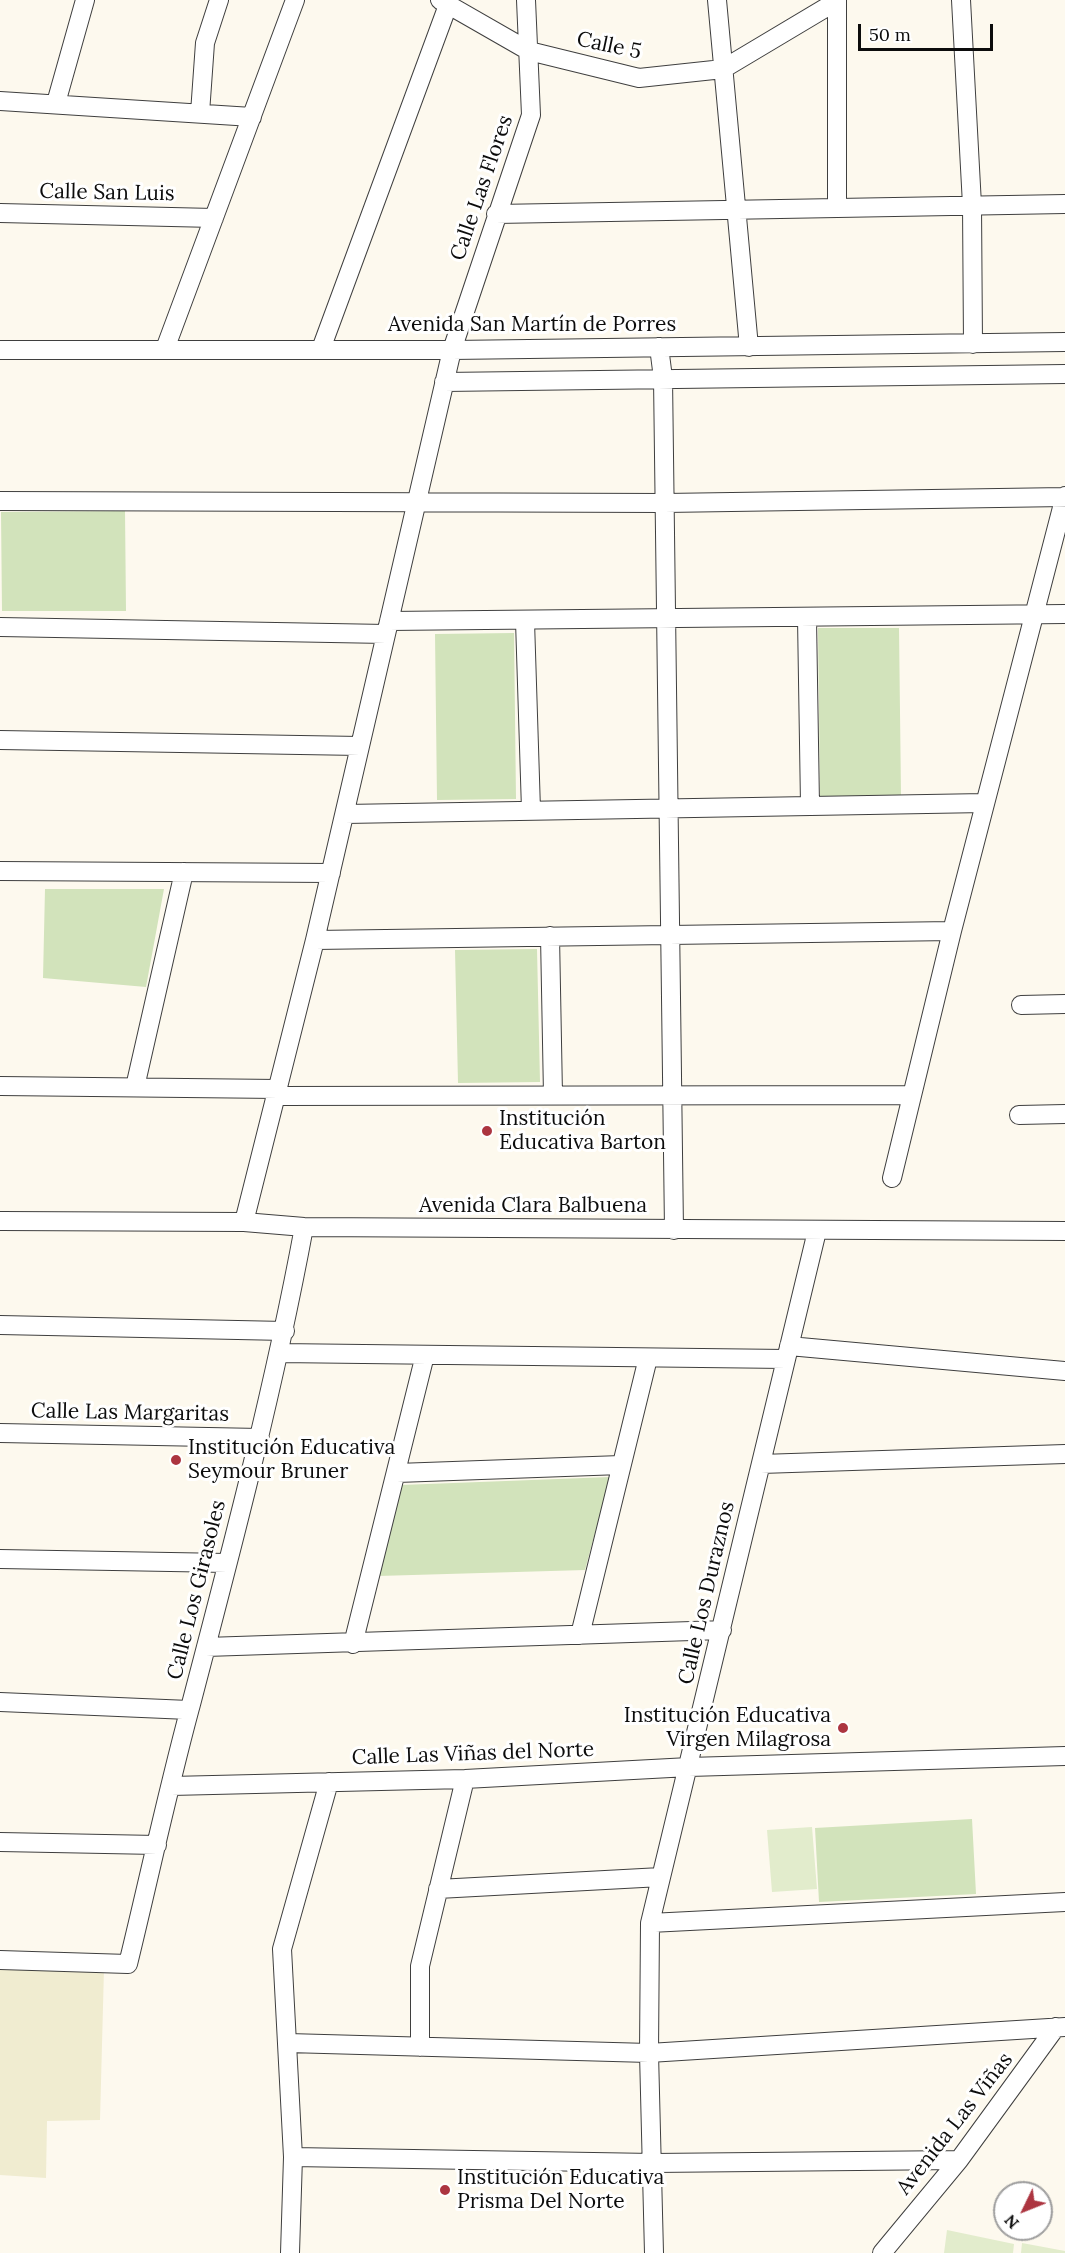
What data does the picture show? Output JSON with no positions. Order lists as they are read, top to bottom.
{
  "streets": {
    "street": [
      "Calle 5",
      "Calle Las Flores",
      "Calle San Luis",
      "Avenida San Martín de Porres",
      "Avenida Clara Balbuena",
      "Calle Las Margaritas",
      "Calle Los Girasoles",
      "Calle Los Duraznos",
      "Calle Las Viñas del Norte",
      "Avenida Las Viñas"
    ]
  },
  "crossings": [
    ["Calle 5", "Calle Las Flores"],
    ["Calle Las Flores", "Avenida San Martín de Porres"],
    ["Calle Las Flores", "Avenida Clara Balbuena"],
    ["Avenida Clara Balbuena", "Calle Los Girasoles"],
    ["Avenida Clara Balbuena", "Calle Los Duraznos"],
    ["Calle Las Margaritas", "Calle Los Girasoles"],
    ["Calle Los Girasoles", "Calle Las Viñas del Norte"],
    ["Calle Los Duraznos", "Calle Las Viñas del Norte"]
  ],
  "places": [
    "Institución Educativa Barton",
    "Institución Educativa Seymour Bruner",
    "Institución Educativa Virgen Milagrosa",
    "Institución Educativa Prisma Del Norte"
  ],
  "scale_bar": "50 m",
  "north": "bottom left"
}
